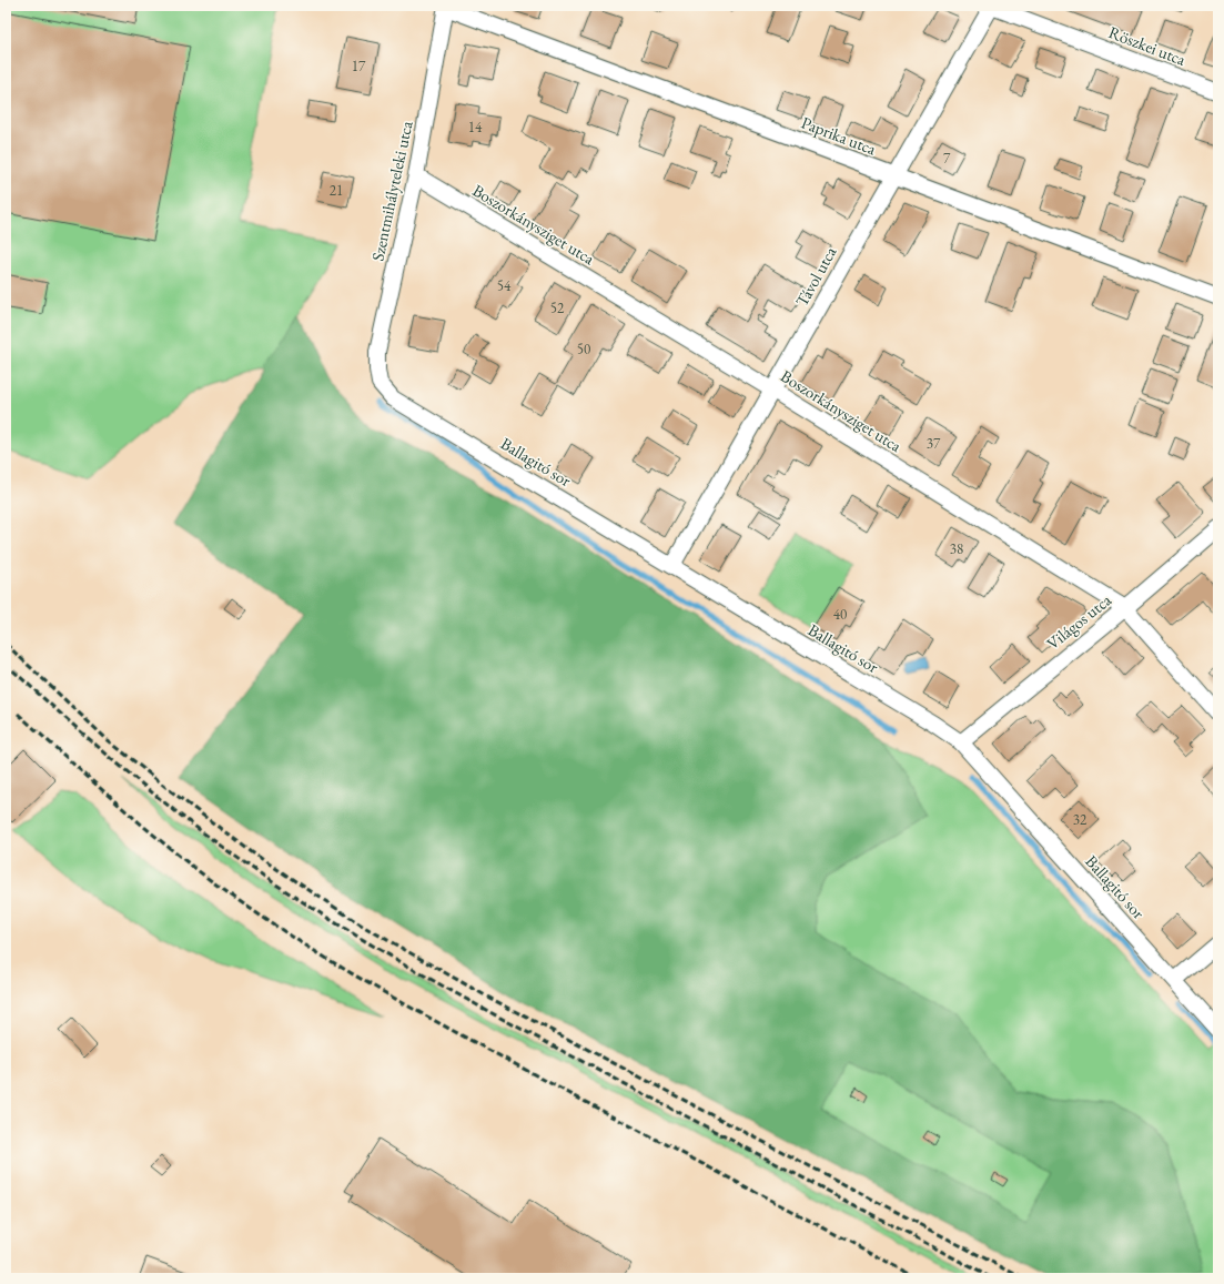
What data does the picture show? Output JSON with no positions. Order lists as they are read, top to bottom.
{
  "streets": {
    "street": [
      "Röszkei utca",
      "Paprika utca",
      "Szentmihályteleki utca",
      "Boszorkánysziget utca",
      "Távol utca",
      "Ballagitó sor",
      "Világos utca"
    ]
  },
  "crossings": [
    ["Röszkei utca", "Távol utca"],
    ["Paprika utca", "Szentmihályteleki utca"],
    ["Paprika utca", "Távol utca"],
    ["Szentmihályteleki utca", "Boszorkánysziget utca"],
    ["Szentmihályteleki utca", "Ballagitó sor"],
    ["Boszorkánysziget utca", "Távol utca"],
    ["Boszorkánysziget utca", "Világos utca"],
    ["Távol utca", "Ballagitó sor"],
    ["Ballagitó sor", "Világos utca"]
  ],
  "house_numbers": [
    "17",
    "14",
    "7",
    "21",
    "54",
    "52",
    "50",
    "37",
    "38",
    "40",
    "32"
  ]
}
